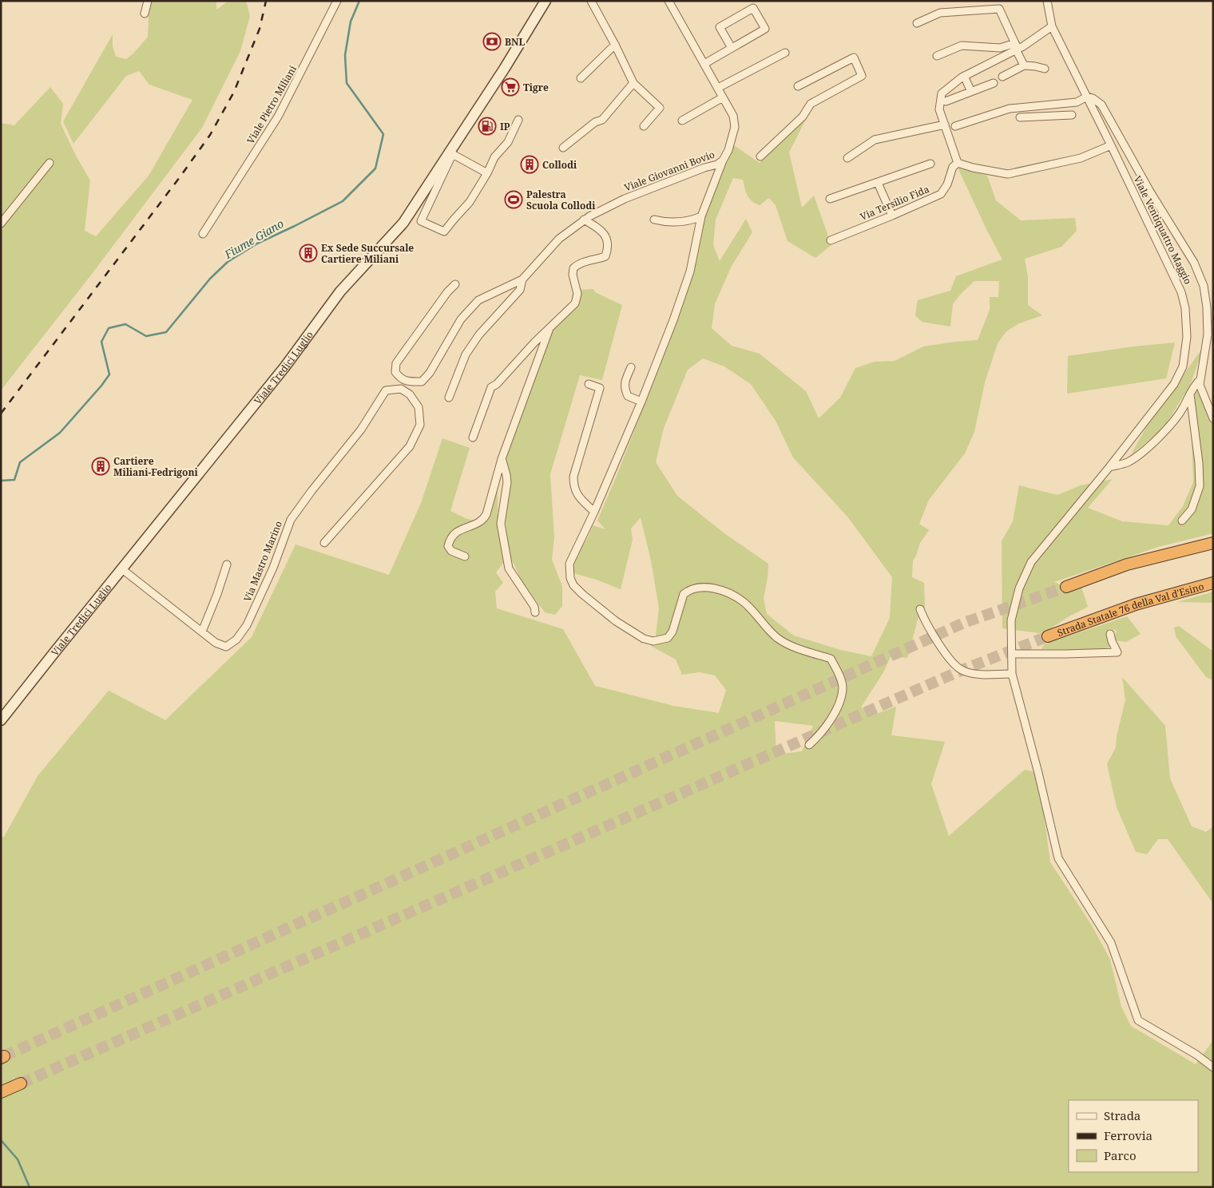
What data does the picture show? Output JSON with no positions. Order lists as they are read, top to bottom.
{
  "streets": {
    "highway": ["Strada Statale 76 della Val d'Esino"],
    "main road": ["Viale Tredici Luglio"],
    "street": [
      "Viale Pietro Miliani",
      "Viale Giovanni Bovio",
      "Via Tersilio Fida",
      "Viale Ventiquattro Maggio",
      "Via Mastro Marino"
    ]
  },
  "crossings": [
    ["Viale Tredici Luglio", "Via Mastro Marino"]
  ],
  "water": ["Fiume Giano"],
  "places": {
    "bank": ["BNL"],
    "supermarket": ["Tigre"],
    "fuel station": ["IP"],
    "building": ["Collodi", "Ex Sede Succursale Cartiere Miliani", "Cartiere Miliani-Fedrigoni"],
    "sports": ["Palestra Scuola Collodi"]
  },
  "legend": ["Strada", "Ferrovia", "Parco"]
}
